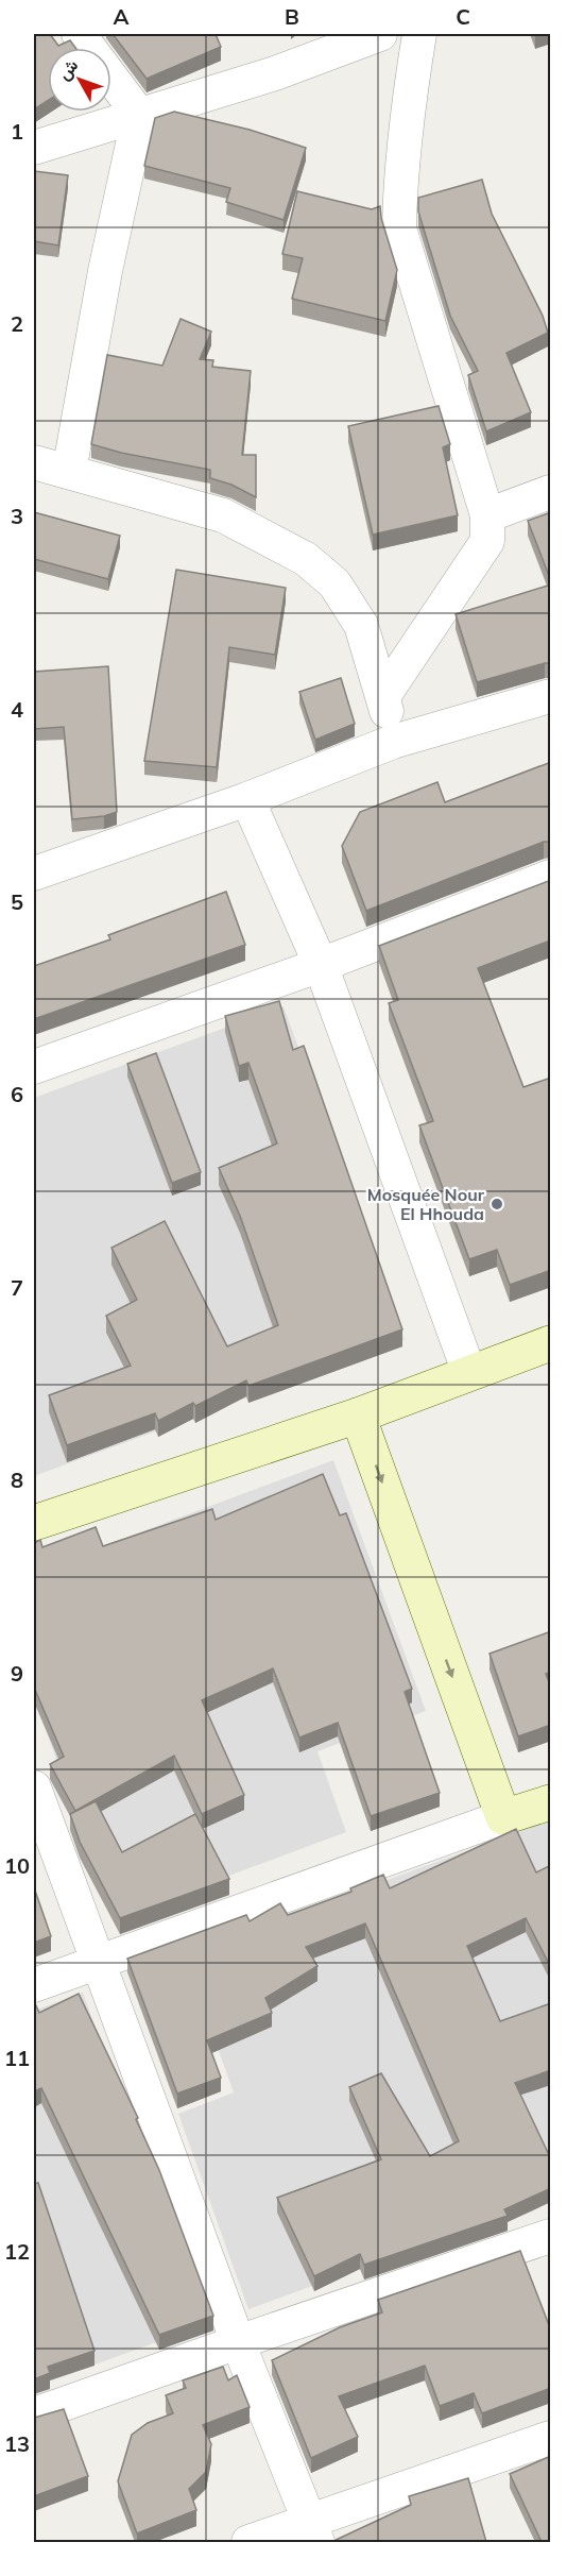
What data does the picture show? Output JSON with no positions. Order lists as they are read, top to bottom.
{
  "places": ["Mosquée Nour El Hhouda"],
  "north": "top left",
  "grid": {
    "columns": ["A", "B", "C"],
    "rows": [
      "1",
      "2",
      "3",
      "4",
      "5",
      "6",
      "7",
      "8",
      "9",
      "10",
      "11",
      "12",
      "13"
    ]
  }
}
